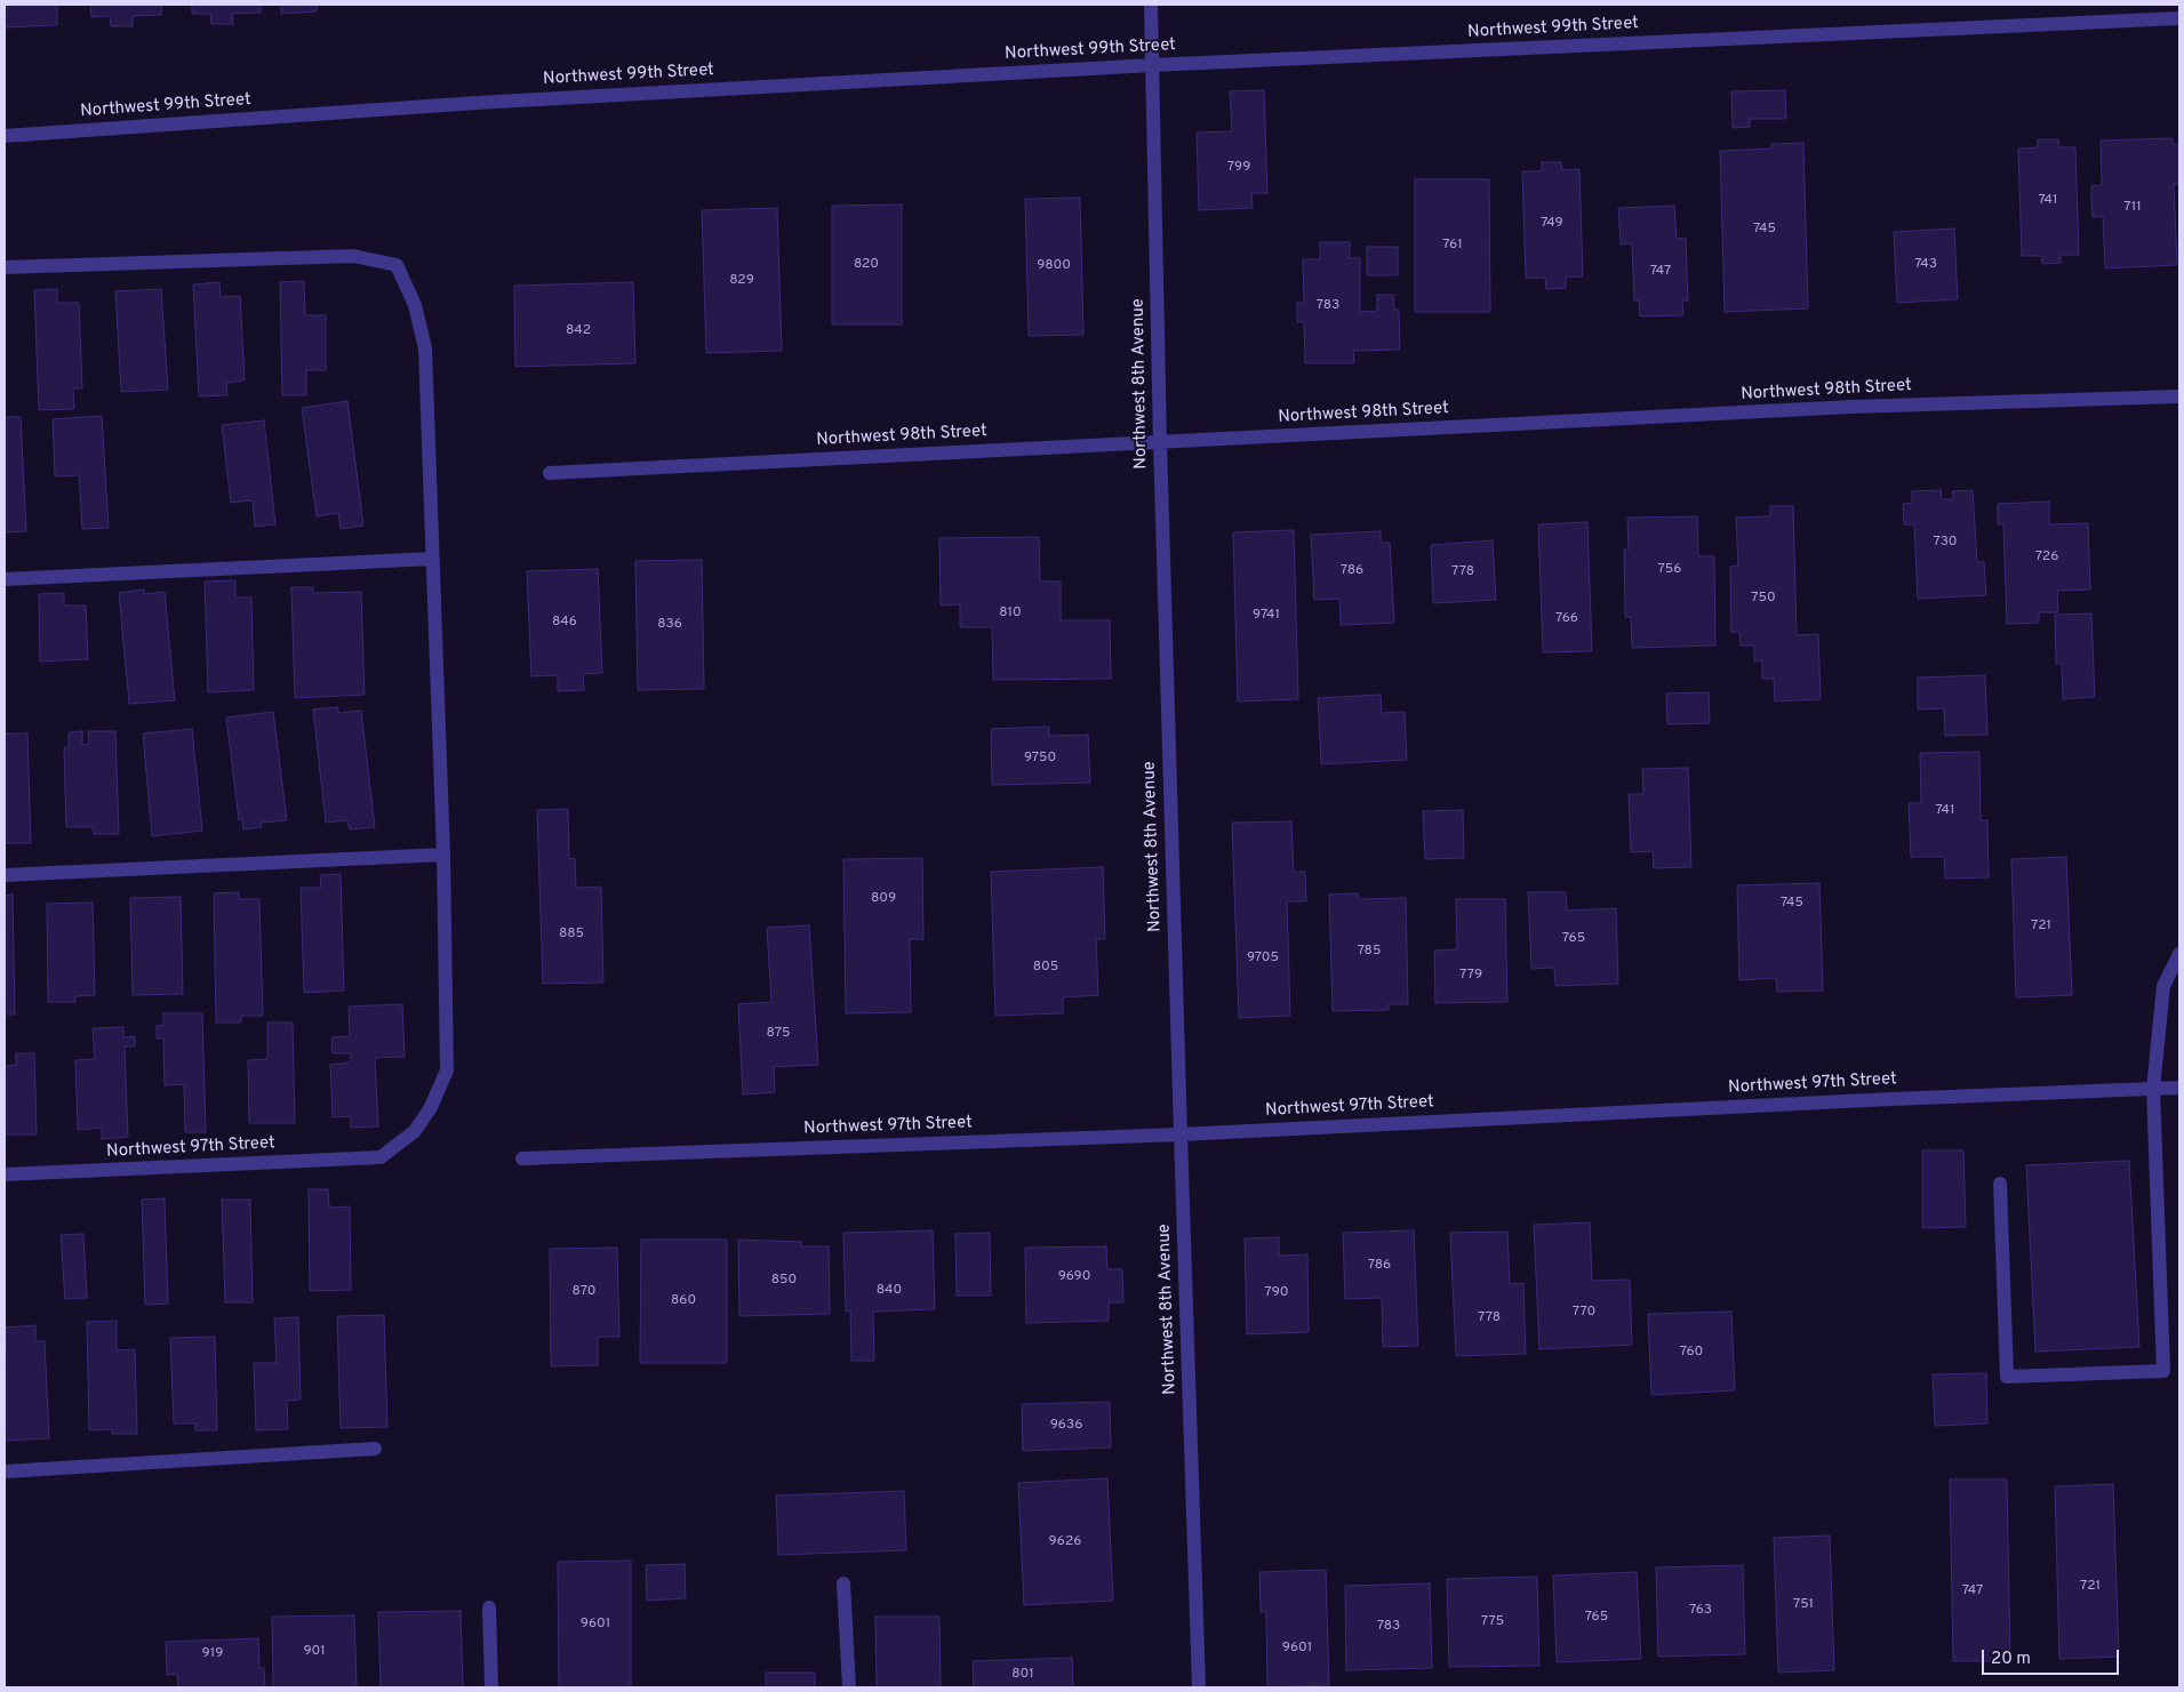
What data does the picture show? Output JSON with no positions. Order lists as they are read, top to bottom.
{
  "streets": {
    "street": [
      "Northwest 99th Street",
      "Northwest 8th Avenue",
      "Northwest 98th Street",
      "Northwest 97th Street"
    ]
  },
  "crossings": [
    ["Northwest 99th Street", "Northwest 8th Avenue"],
    ["Northwest 8th Avenue", "Northwest 98th Street"],
    ["Northwest 8th Avenue", "Northwest 97th Street"]
  ],
  "house_numbers": [
    "799",
    "741",
    "711",
    "749",
    "745",
    "761",
    "820",
    "743",
    "9800",
    "747",
    "829",
    "783",
    "842",
    "730",
    "726",
    "756",
    "786",
    "778",
    "750",
    "810",
    "9741",
    "766",
    "846",
    "836",
    "9750",
    "741",
    "809",
    "745",
    "721",
    "885",
    "765",
    "785",
    "9705",
    "805",
    "779",
    "875",
    "786",
    "9690",
    "850",
    "840",
    "870",
    "790",
    "860",
    "770",
    "778",
    "760",
    "9636",
    "9626",
    "721",
    "747",
    "751",
    "763",
    "765",
    "775",
    "9601",
    "783",
    "9601",
    "901",
    "919",
    "801"
  ],
  "scale_bar": "20 m"
}
